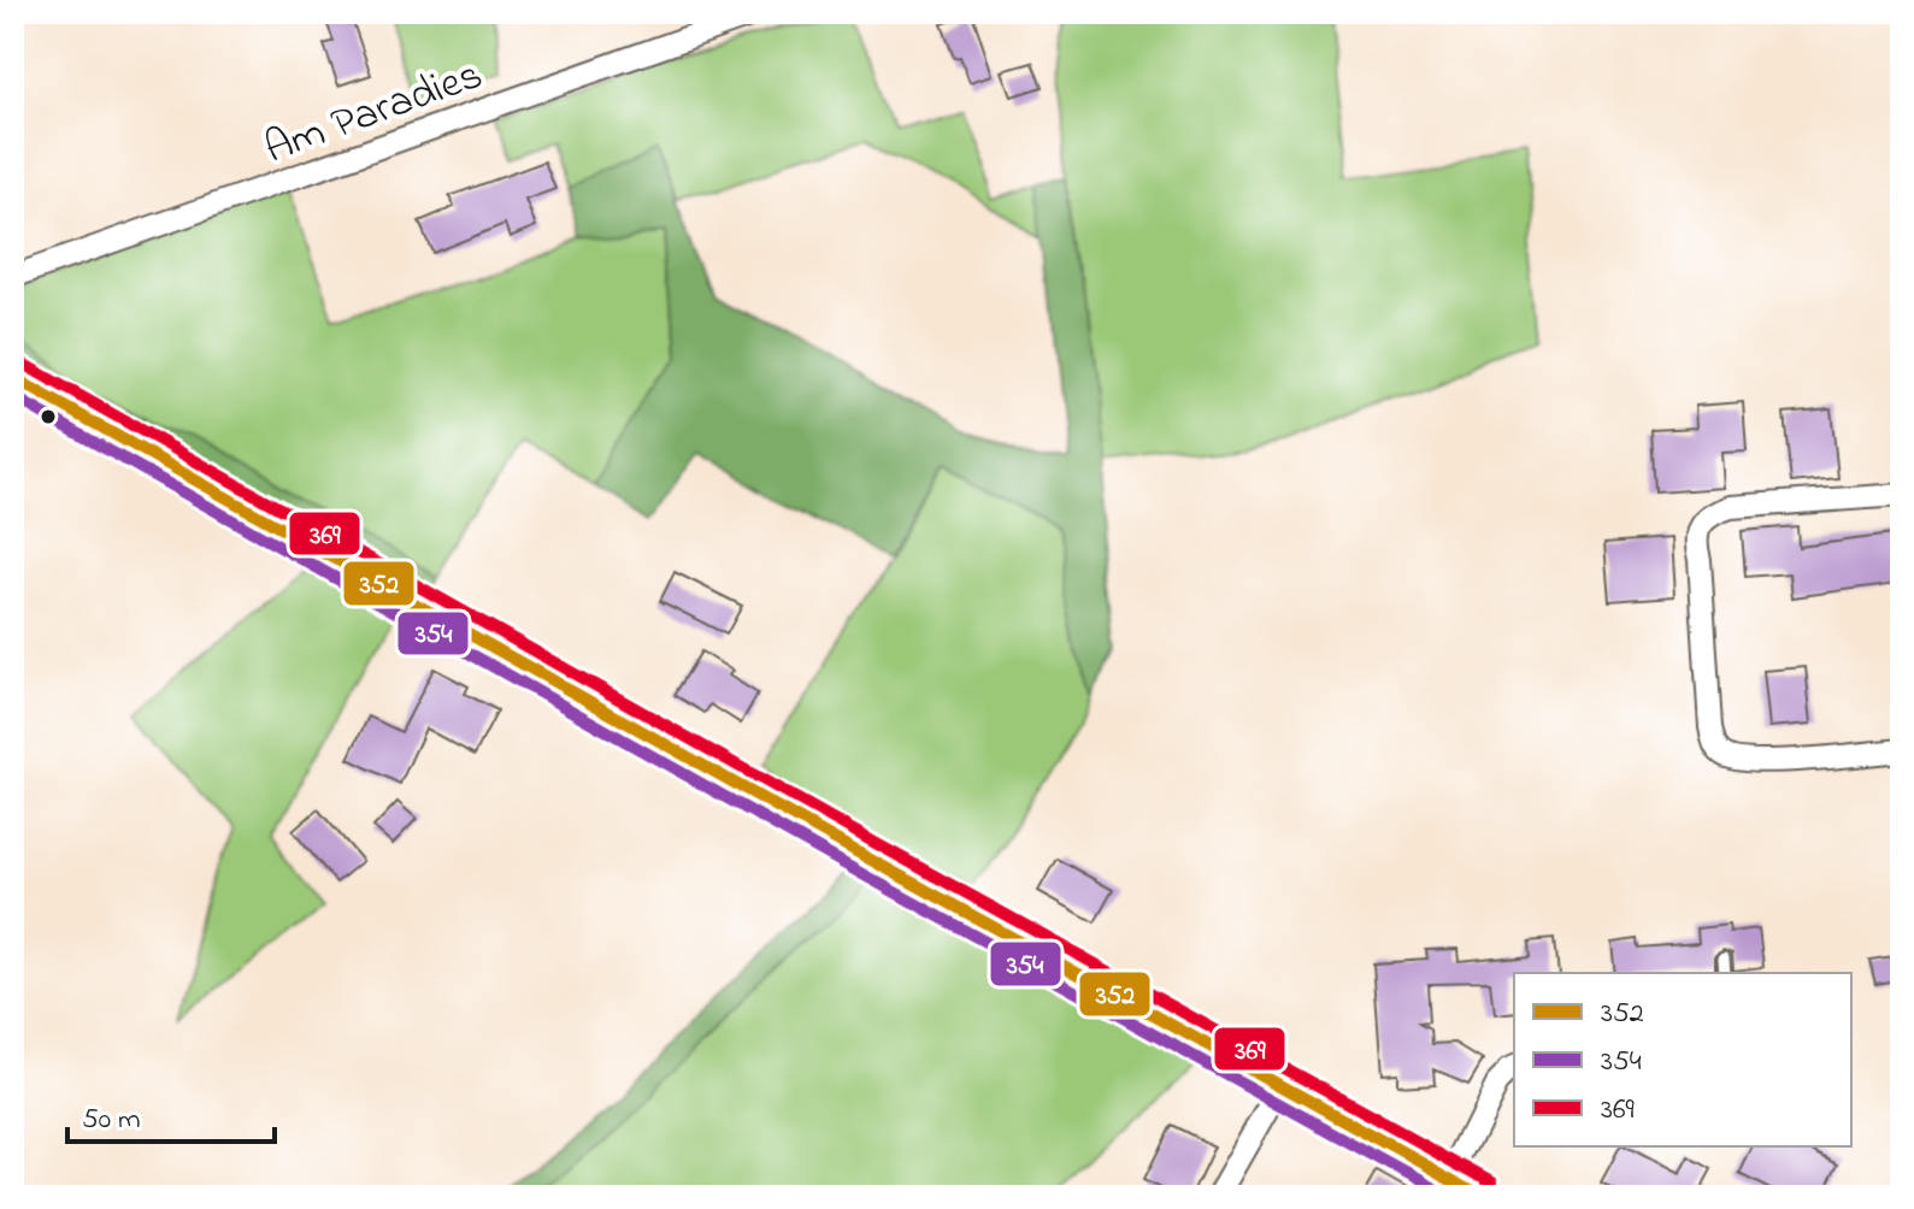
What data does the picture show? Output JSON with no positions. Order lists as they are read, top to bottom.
{
  "streets": {
    "street": ["Am Paradies"]
  },
  "lines": ["transit line 369", "transit line 352", "transit line 354"],
  "legend": ["352", "354", "369"],
  "scale_bar": "50 m"
}
